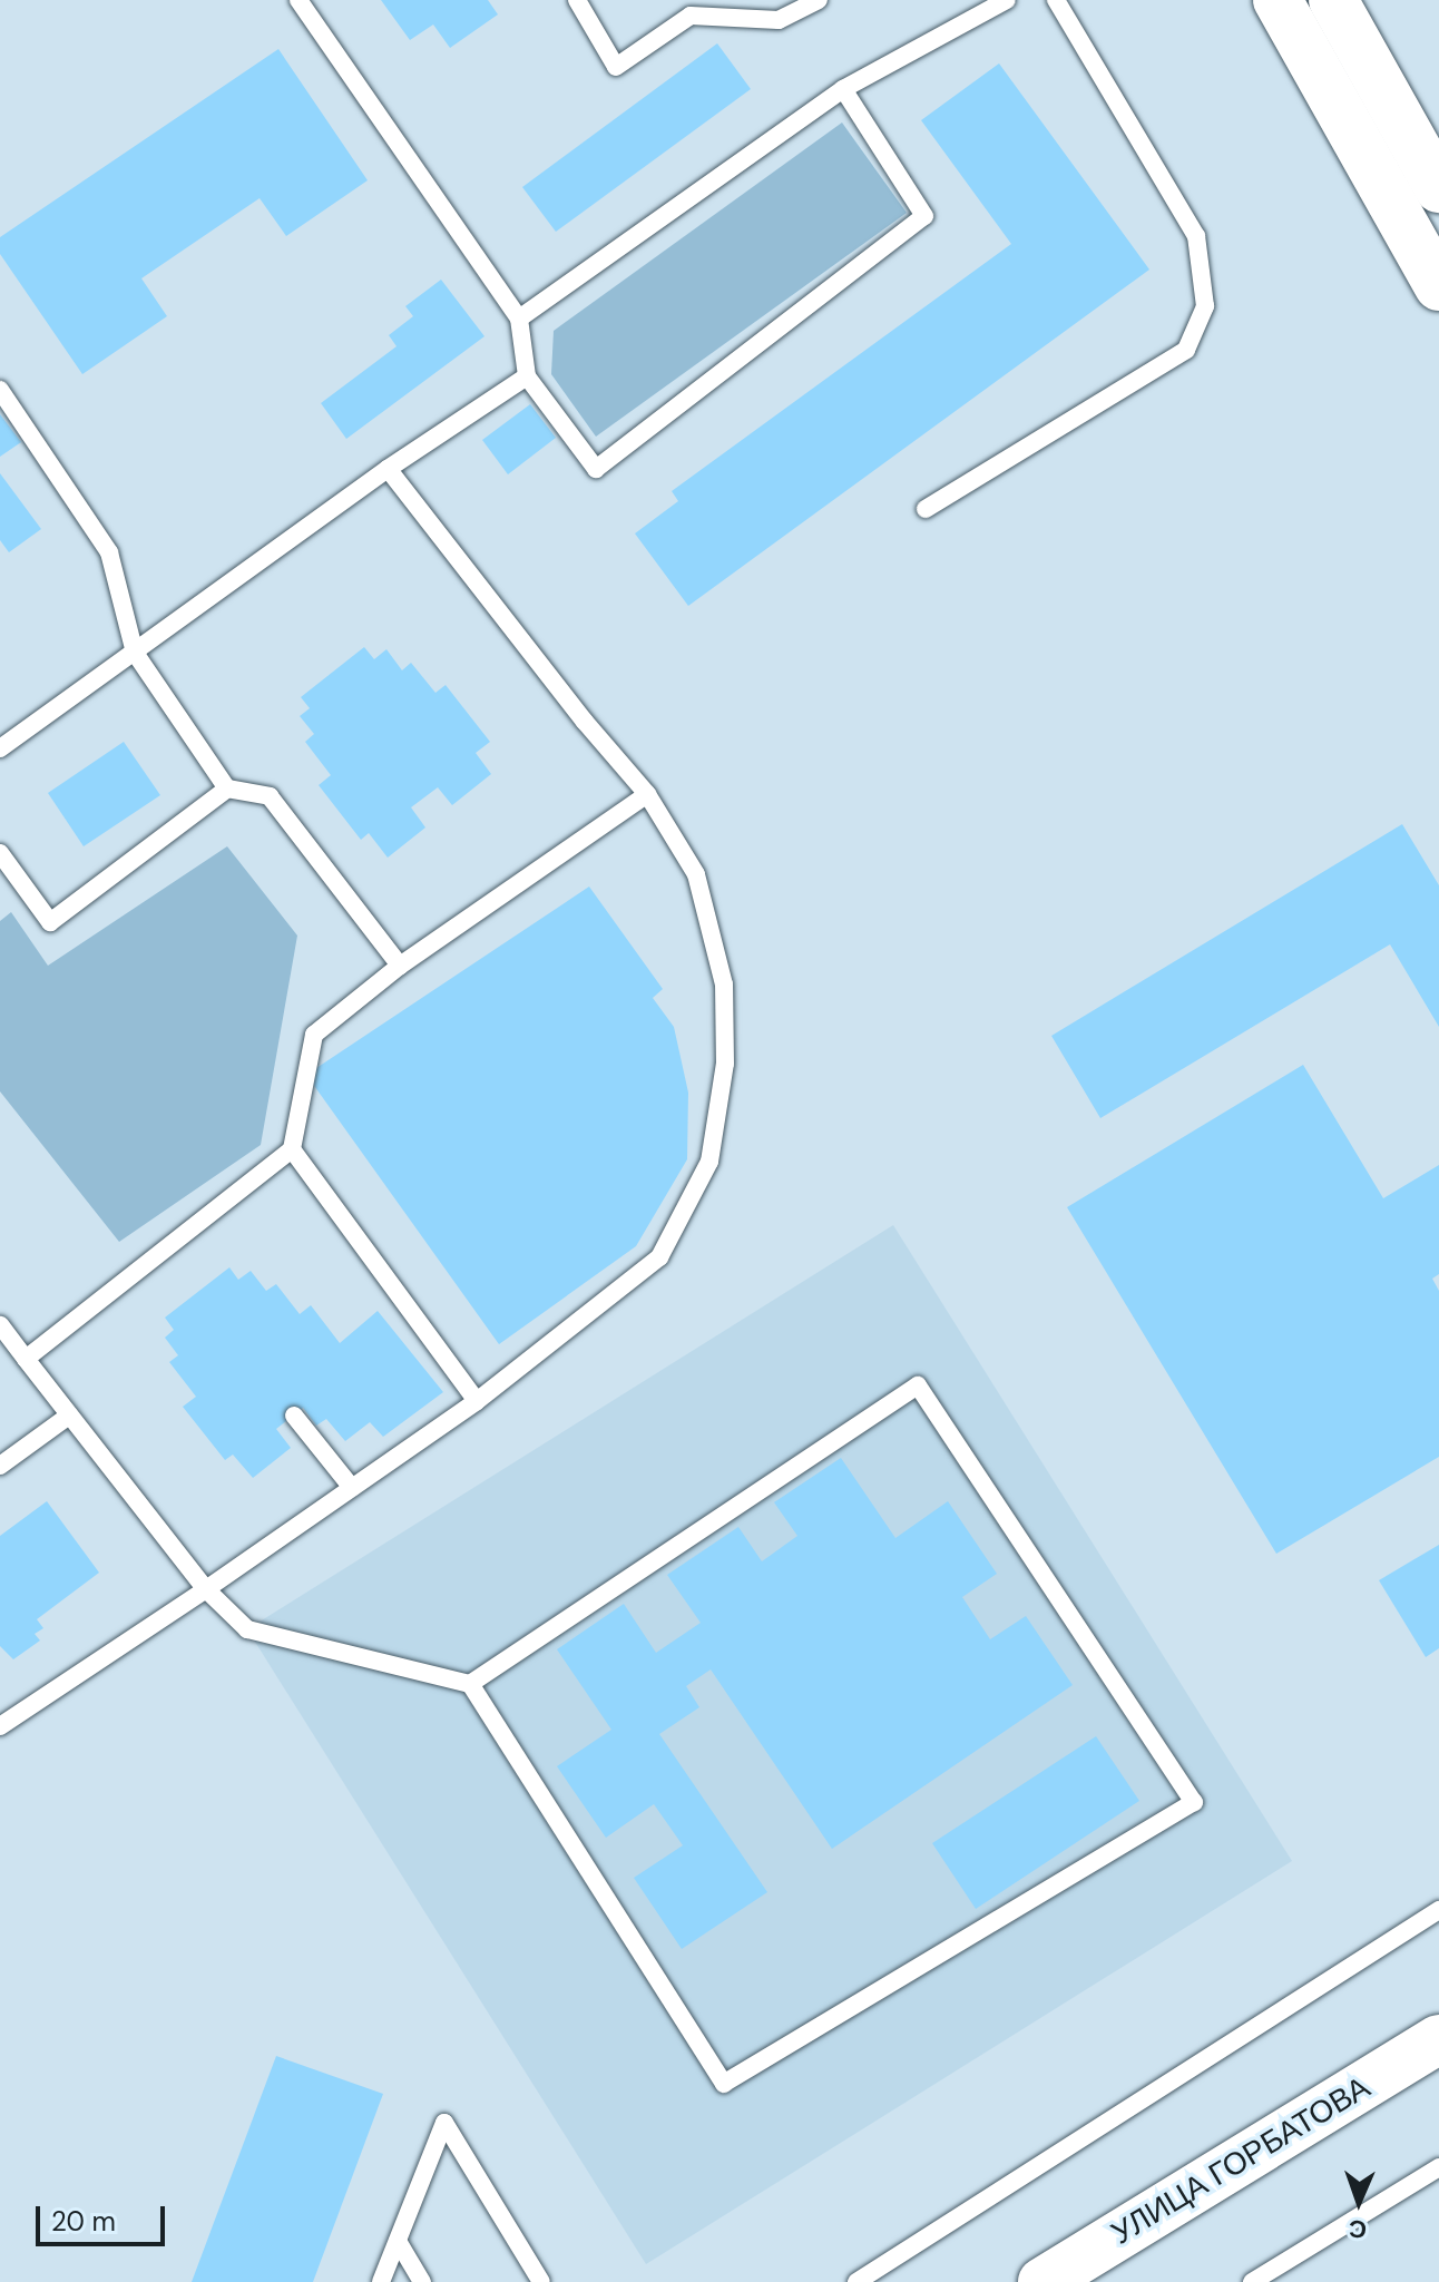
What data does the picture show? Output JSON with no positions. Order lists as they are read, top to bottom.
{
  "streets": {
    "main road": ["УЛИЦА ГОРБАТОВА"]
  },
  "scale_bar": "20 m",
  "north": "bottom"
}
